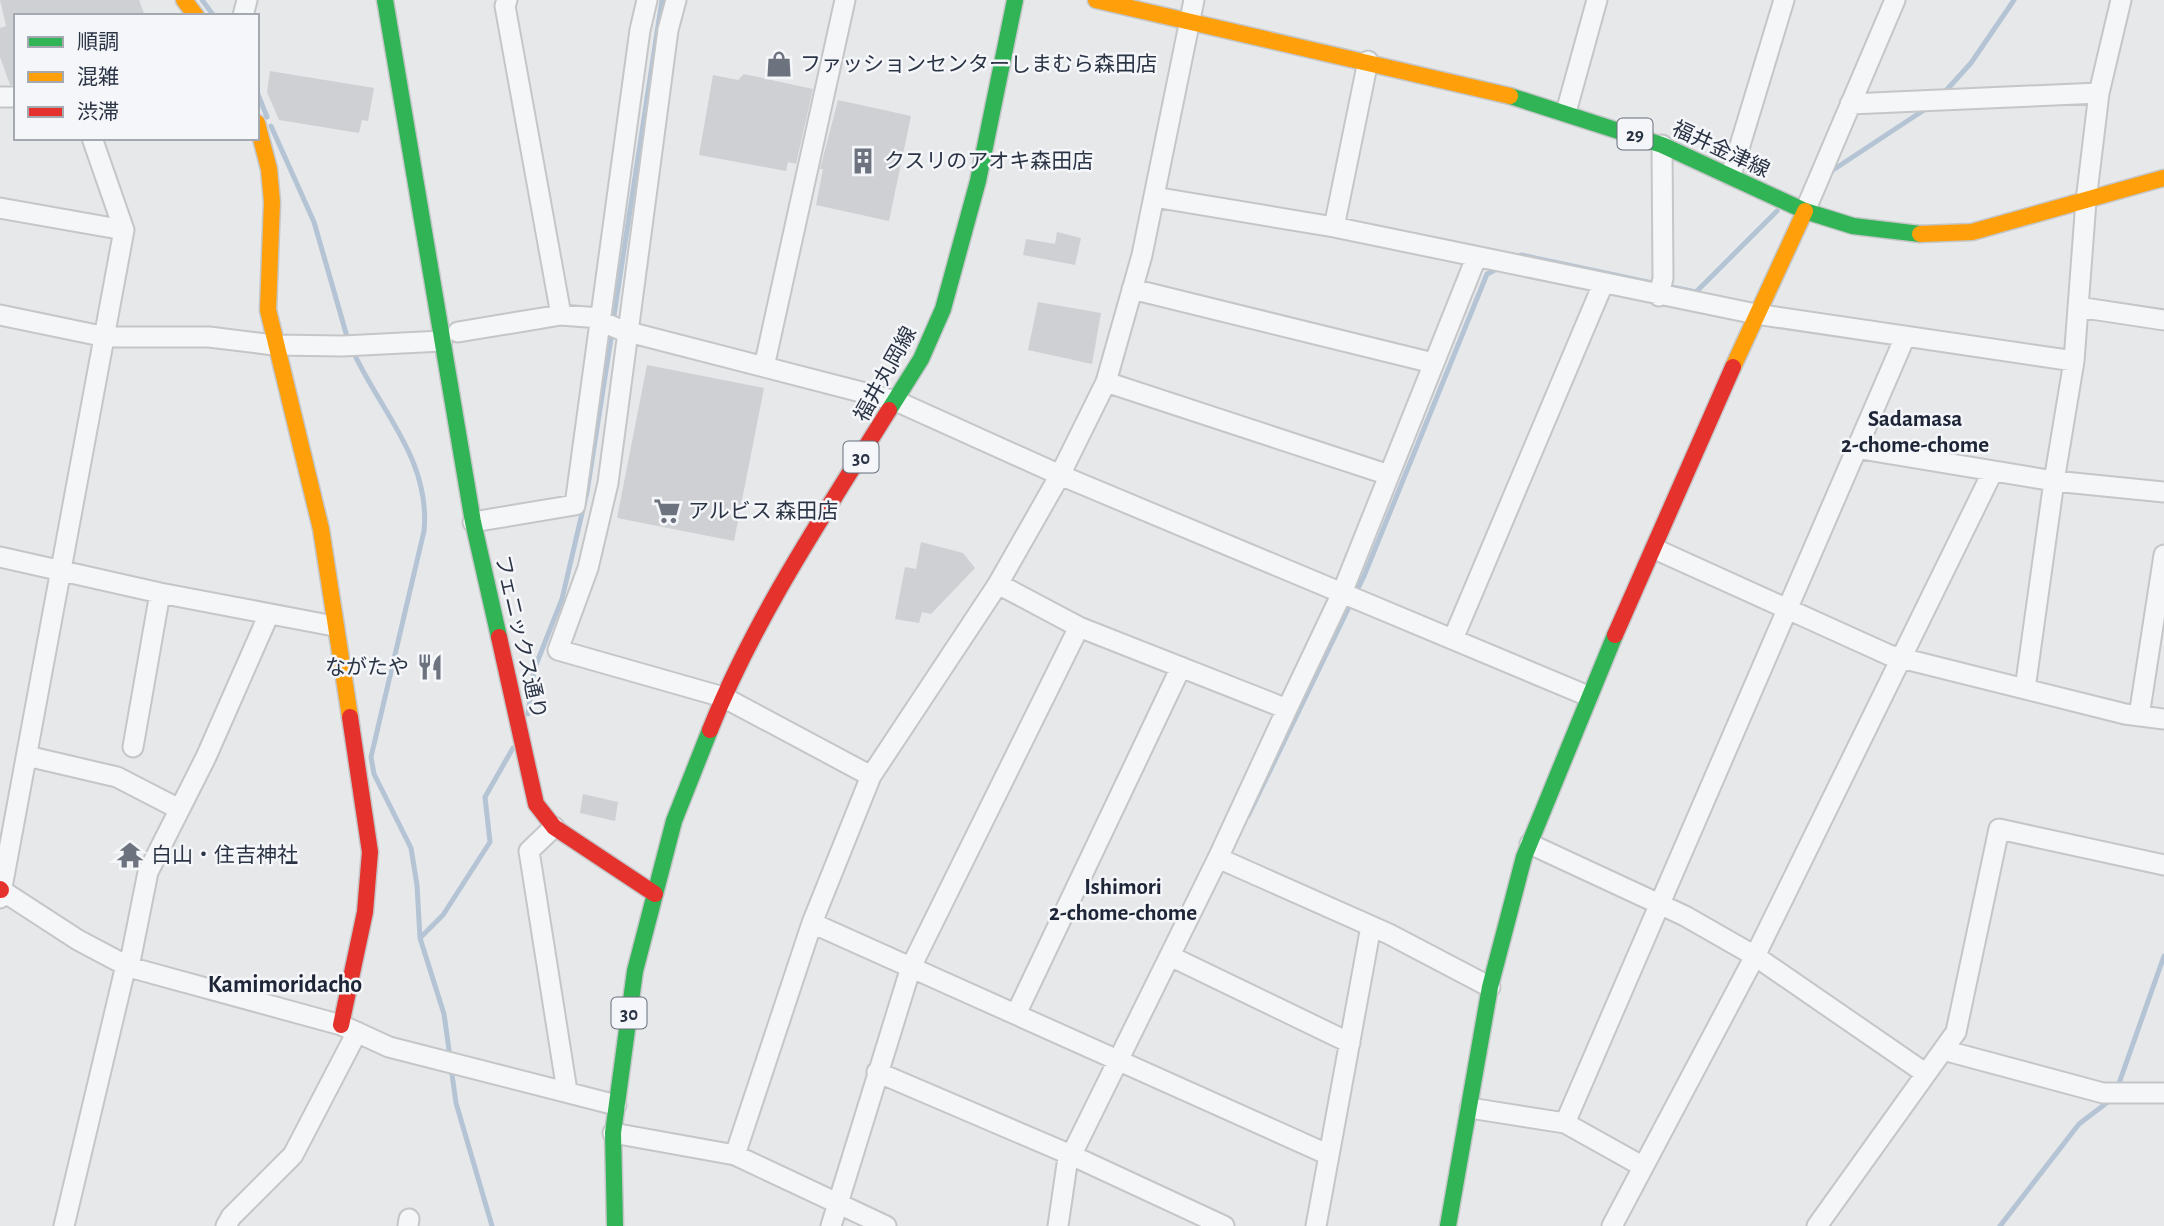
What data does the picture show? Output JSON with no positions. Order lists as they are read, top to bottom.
{
  "streets": {
    "street": [
      "29",
      "福井金津線",
      "福井丸岡線",
      "30",
      "フェニックス通り"
    ]
  },
  "crossings": [
    ["福井丸岡線", "30"],
    ["福井丸岡線", "フェニックス通り"],
    ["30", "フェニックス通り"]
  ],
  "districts": ["Sadamasa 2-chome-chome", "Ishimori 2-chome-chome", "Kamimoridacho"],
  "places": {
    "shop": ["ファッションセンターしまむら森田店"],
    "building": ["クスリのアオキ森田店"],
    "supermarket": ["アルビス 森田店"],
    "restaurant": ["ながたや"],
    "temple": ["白山・住吉神社"]
  },
  "legend": ["順調", "混雑", "渋滞"]
}
